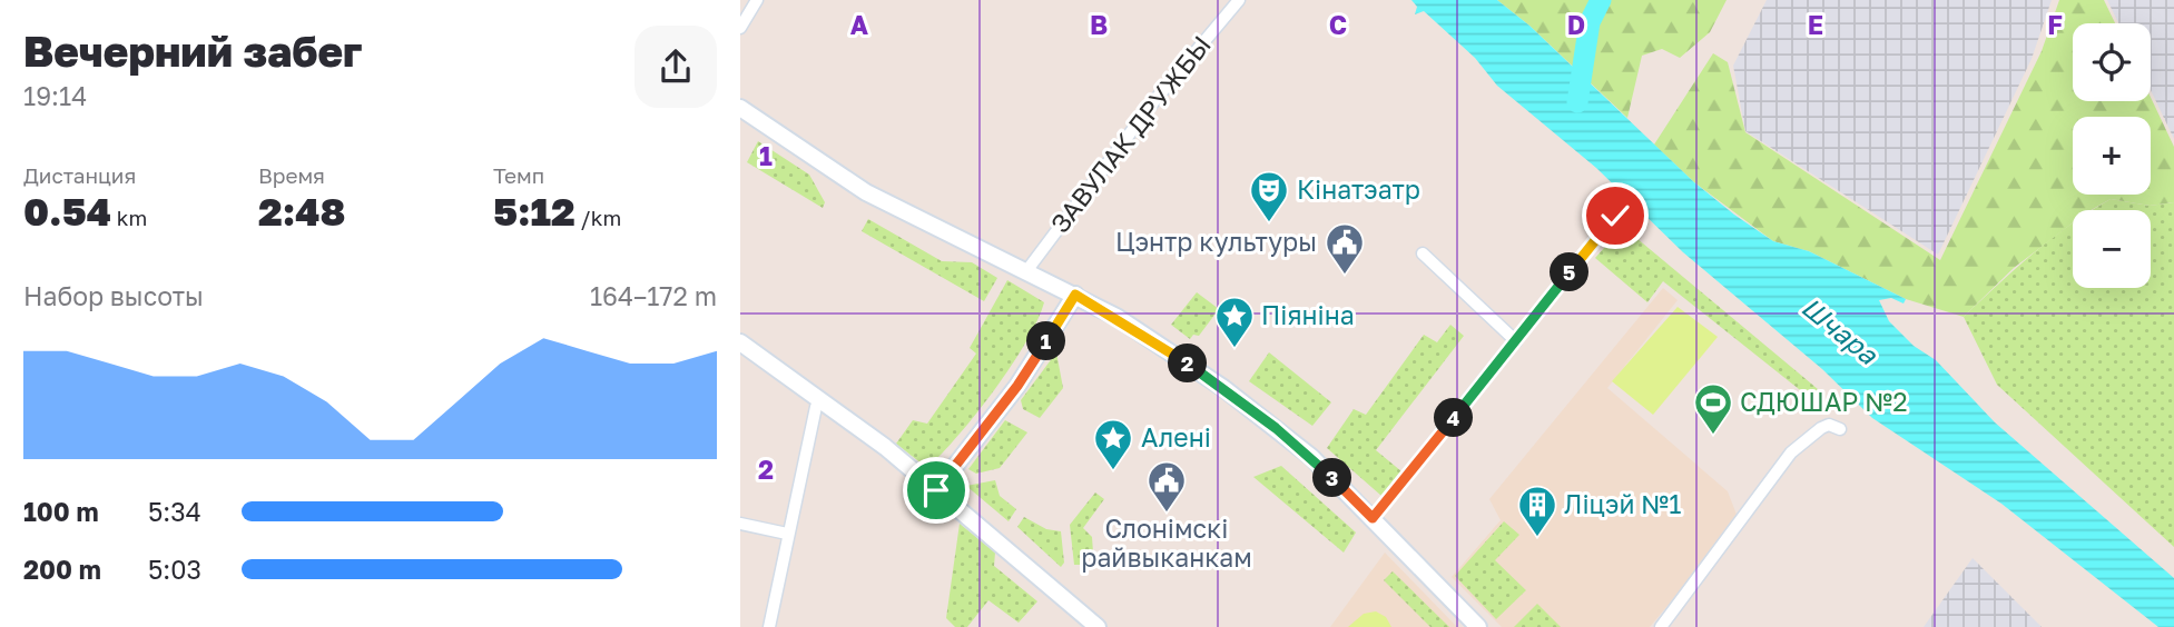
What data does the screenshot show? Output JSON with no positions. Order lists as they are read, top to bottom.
{
  "streets": {
    "street": ["ЗАВУЛАК ДРУЖБЫ"]
  },
  "water": ["Шчара"],
  "places": {
    "theatre": ["Кінатэатр"],
    "public building": ["Цэнтр культуры", "Слонімскі райвыканкам"],
    "place": ["Піяніна", "Алені"],
    "sports": ["СДЮШАР №2"],
    "building": ["Ліцэй №1"]
  },
  "page": {
    "heading": ["Вечерний забег", "19:14"],
    "map_buttons": ["+", "−"],
    "stats": [
      ["Дистанция", "0.54 km"],
      ["Время", "2:48"],
      ["Темп", "5:12 /km"]
    ],
    "pins": [
      "5",
      "1",
      "2",
      "4",
      "3"
    ],
    "chart": ["Набор высоты", "164–172 m"],
    "list": [
      {
        "name": "100 m",
        "note": "5:34"
      },
      {
        "name": "200 m",
        "note": "5:03"
      }
    ]
  },
  "grid": {
    "columns": [
      "A",
      "B",
      "C",
      "D",
      "E",
      "F"
    ],
    "rows": ["1", "2"]
  }
}
